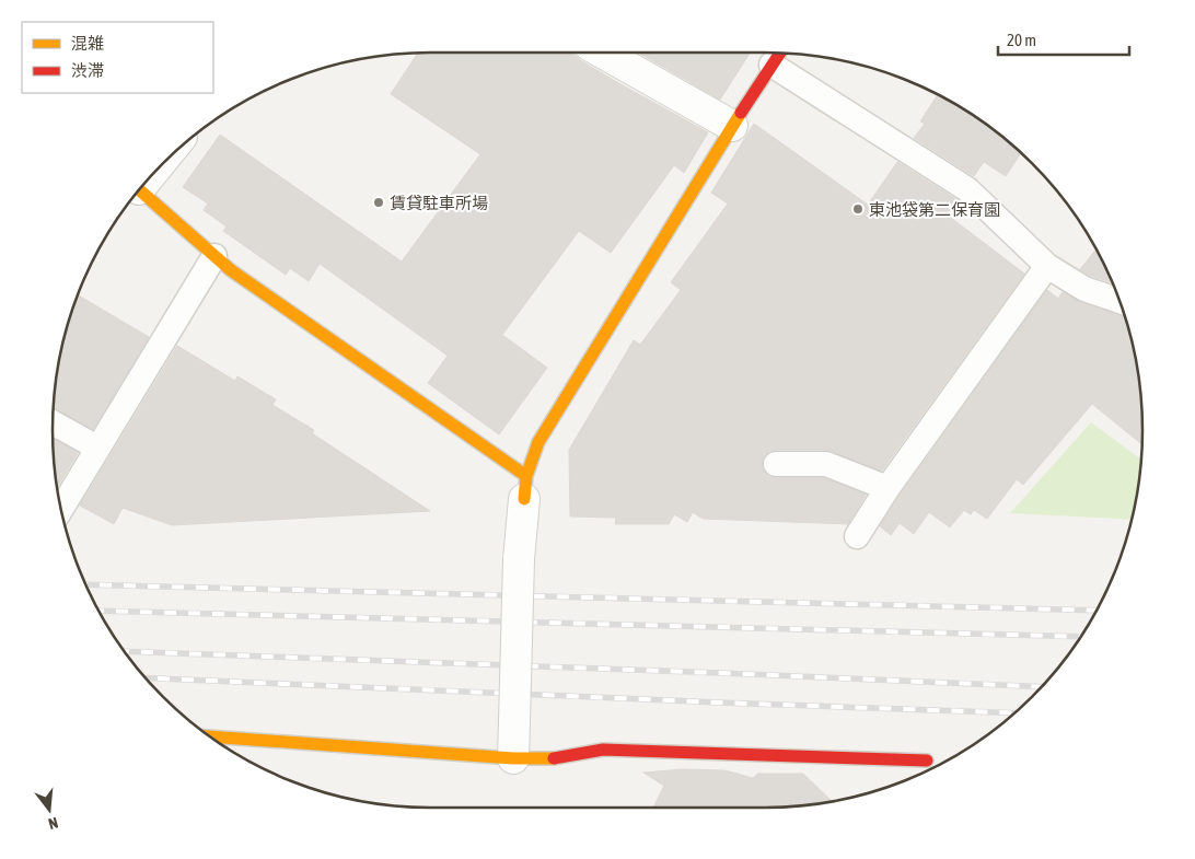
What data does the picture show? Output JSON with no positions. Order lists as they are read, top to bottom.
{
  "places": ["賃貸駐車所場", "東池袋第二保育園"],
  "legend": ["混雑", "渋滞"],
  "scale_bar": "20 m",
  "north": "bottom"
}
